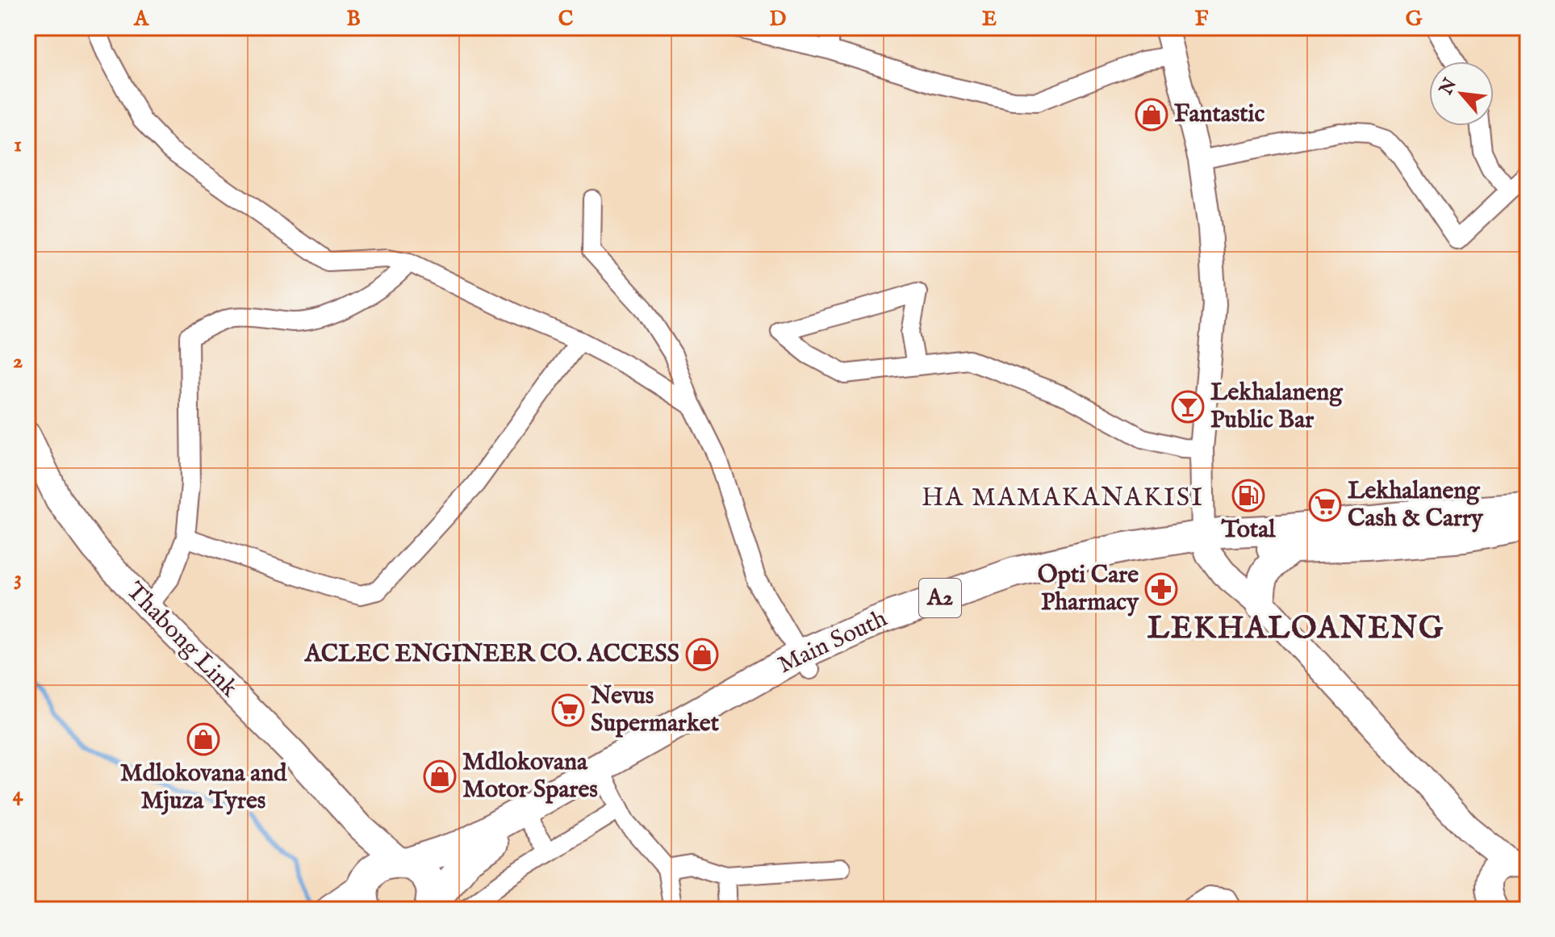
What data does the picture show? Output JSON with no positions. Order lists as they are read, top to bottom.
{
  "streets": {
    "highway": ["A2", "Main South"],
    "main road": ["Thabong Link"]
  },
  "crossings": [
    ["Thabong Link", "Main South"]
  ],
  "districts": ["HA MAMAKANAKISI", "LEKHALOANENG"],
  "places": {
    "shop": [
      "Fantastic",
      "ACLEC ENGINEER CO. ACCESS",
      "Mdlokovana and Mjuza Tyres",
      "Mdlokovana Motor Spares"
    ],
    "bar": ["Lekhalaneng Public Bar"],
    "fuel station": ["Total"],
    "supermarket": ["Lekhalaneng Cash & Carry", "Nevus Supermarket"],
    "pharmacy": ["Opti Care Pharmacy"]
  },
  "north": "top left",
  "grid": {
    "columns": [
      "A",
      "B",
      "C",
      "D",
      "E",
      "F",
      "G"
    ],
    "rows": [
      "1",
      "2",
      "3",
      "4"
    ]
  }
}
